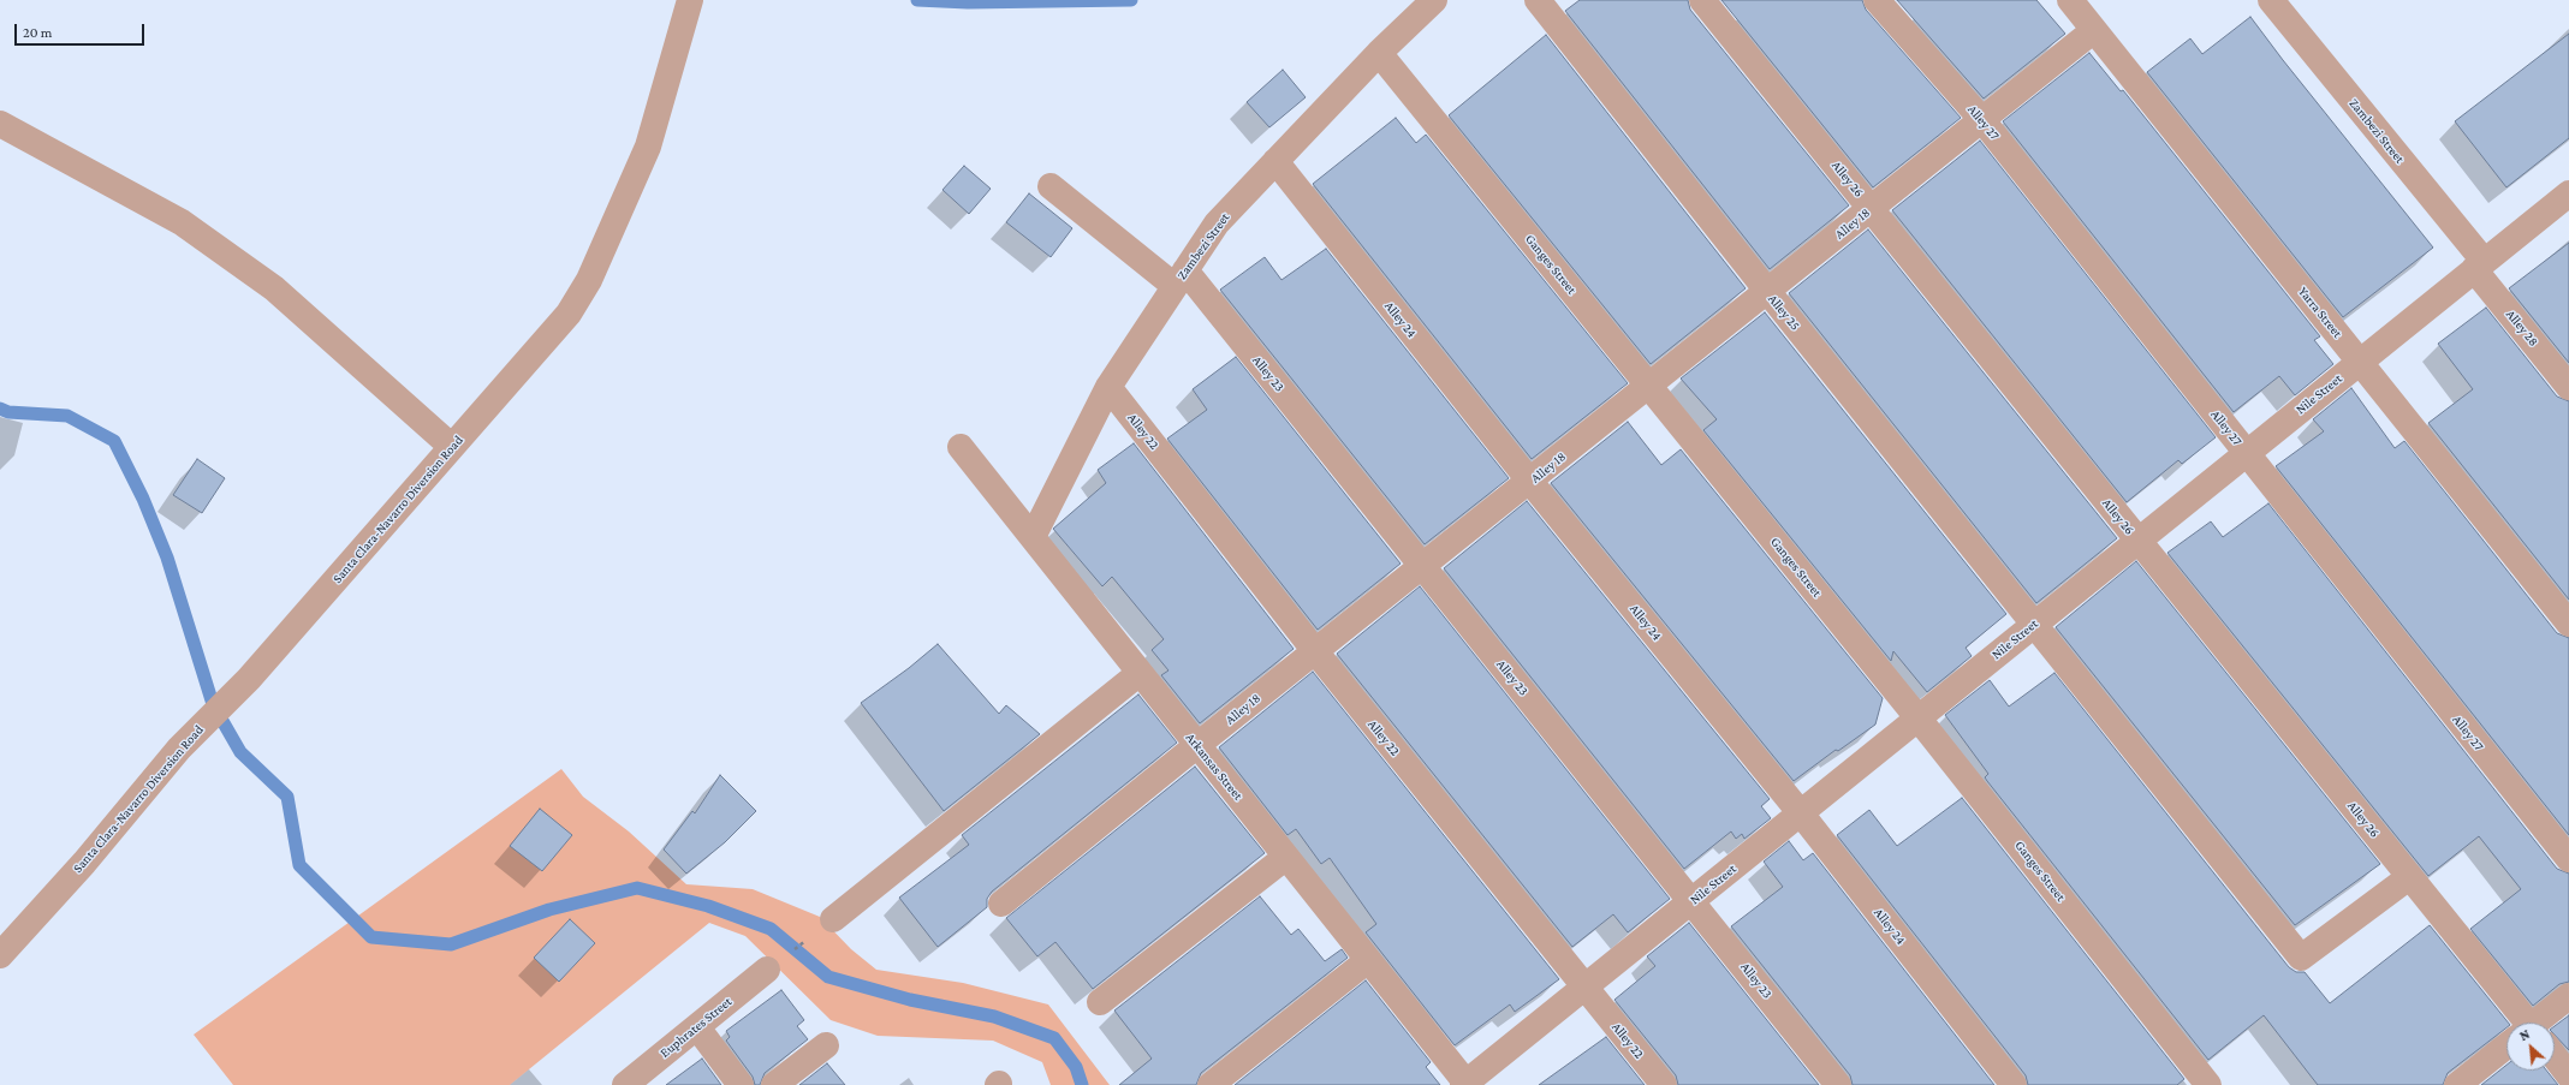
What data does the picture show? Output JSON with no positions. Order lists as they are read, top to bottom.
{
  "streets": {
    "street": [
      "Alley 27",
      "Zambezi Street",
      "Alley 26",
      "Alley 18",
      "Ganges Street",
      "Alley 25",
      "Yarra Street",
      "Alley 24",
      "Alley 28",
      "Alley 23",
      "Nile Street",
      "Alley 22",
      "Santa Clara-Navarro Diversion Road",
      "Arkansas Street",
      "Euphrates Street"
    ]
  },
  "crossings": [
    ["Alley 27", "Alley 18"],
    ["Alley 27", "Nile Street"],
    ["Zambezi Street", "Ganges Street"],
    ["Zambezi Street", "Alley 24"],
    ["Zambezi Street", "Alley 28"],
    ["Zambezi Street", "Alley 23"],
    ["Zambezi Street", "Nile Street"],
    ["Zambezi Street", "Alley 22"],
    ["Zambezi Street", "Arkansas Street"],
    ["Alley 26", "Alley 18"],
    ["Alley 26", "Alley 25"],
    ["Alley 26", "Nile Street"],
    ["Alley 18", "Ganges Street"],
    ["Alley 18", "Alley 25"],
    ["Alley 18", "Yarra Street"],
    ["Alley 18", "Alley 24"],
    ["Alley 18", "Alley 23"],
    ["Alley 18", "Alley 22"],
    ["Alley 18", "Arkansas Street"],
    ["Ganges Street", "Nile Street"],
    ["Alley 25", "Nile Street"],
    ["Yarra Street", "Nile Street"],
    ["Alley 24", "Nile Street"],
    ["Alley 28", "Nile Street"],
    ["Alley 23", "Nile Street"],
    ["Nile Street", "Alley 22"],
    ["Nile Street", "Arkansas Street"]
  ],
  "scale_bar": "20 m",
  "north": "top left"
}
